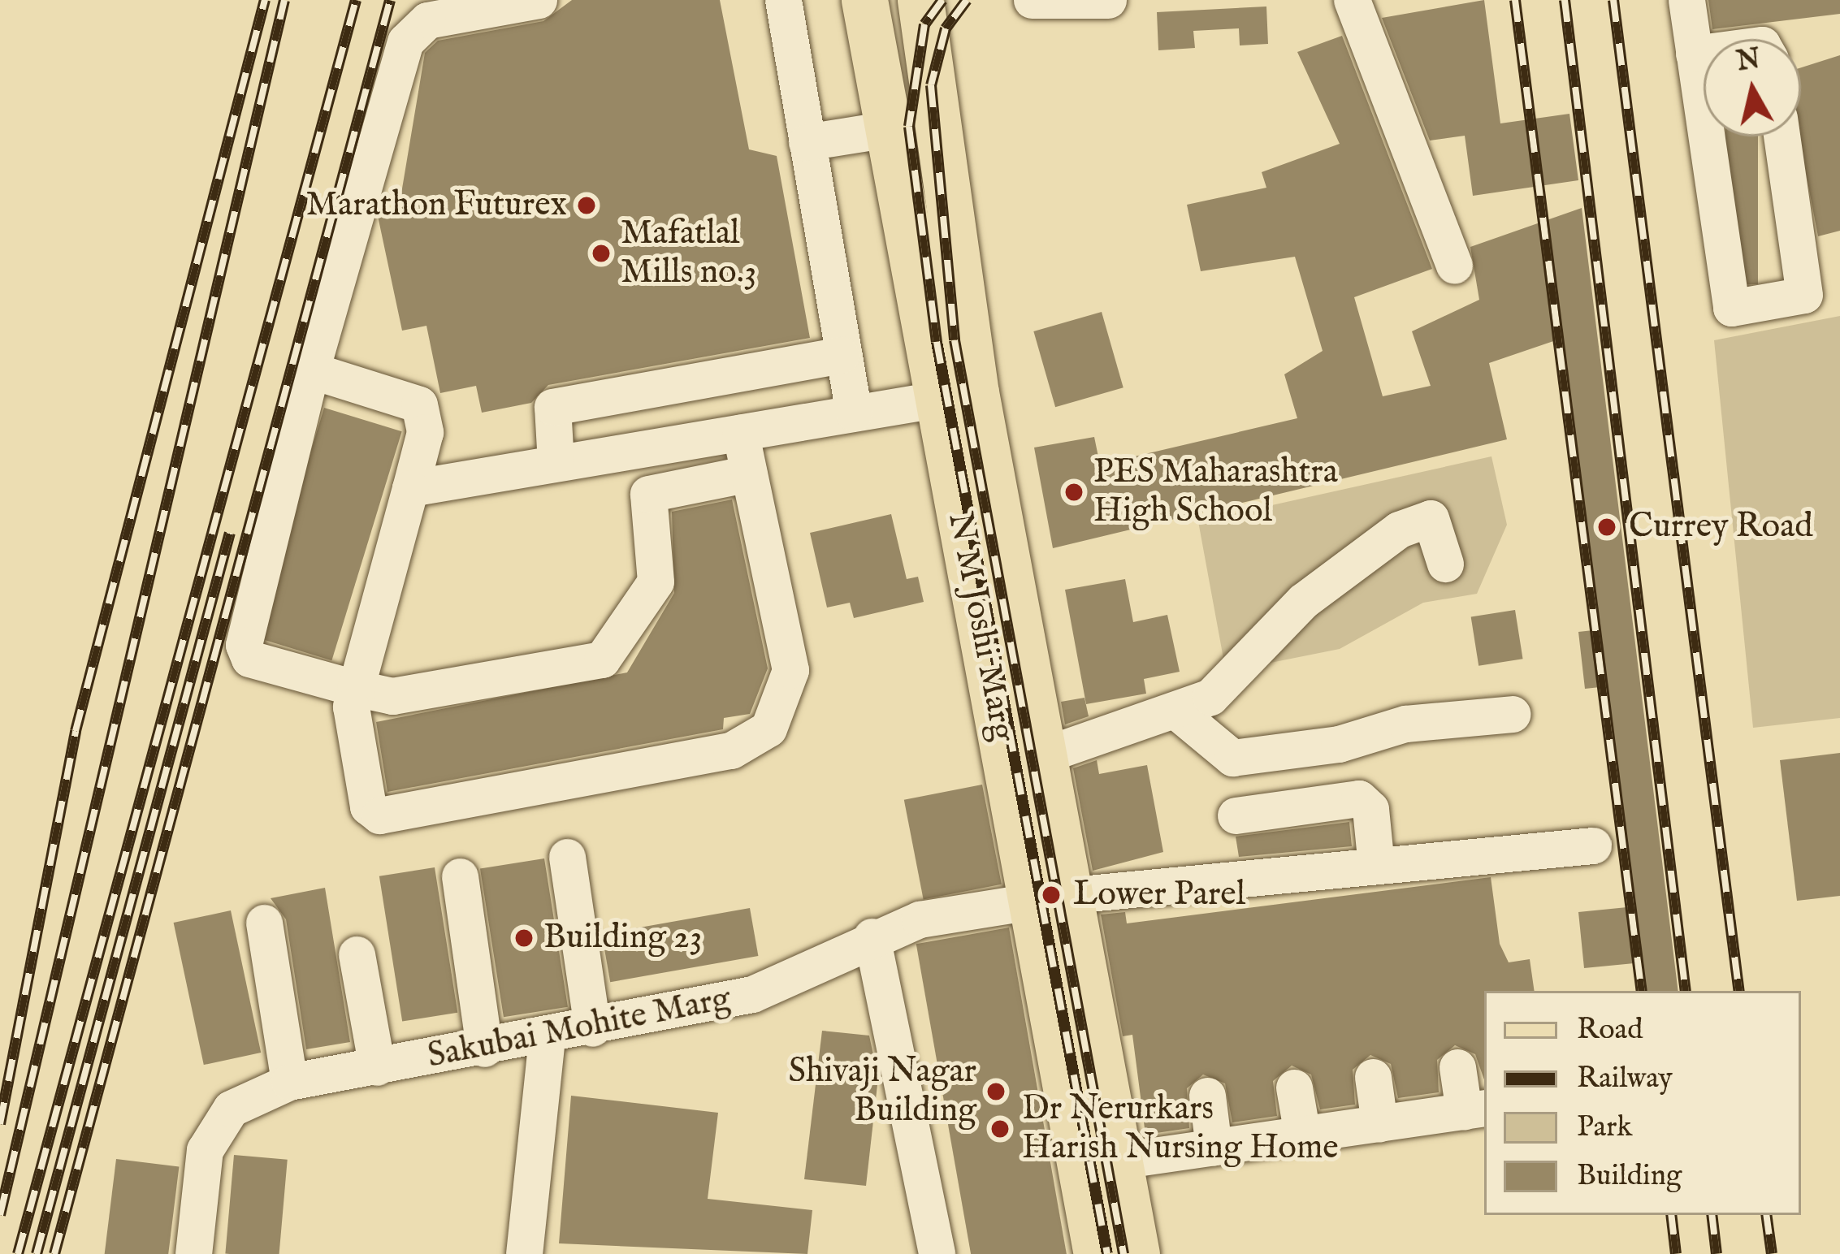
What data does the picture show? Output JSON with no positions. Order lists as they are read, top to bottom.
{
  "streets": {
    "main road": ["N M Joshi Marg"],
    "street": ["Sakubai Mohite Marg"]
  },
  "crossings": [
    ["N M Joshi Marg", "Sakubai Mohite Marg"]
  ],
  "places": [
    "Marathon Futurex",
    "Mafatlal Mills no.3",
    "PES Maharashtra High School",
    "Currey Road",
    "Lower Parel",
    "Building 23",
    "Shivaji Nagar Building",
    "Dr Nerurkars Harish Nursing Home"
  ],
  "legend": [
    "Road",
    "Railway",
    "Park",
    "Building"
  ],
  "north": "top"
}
